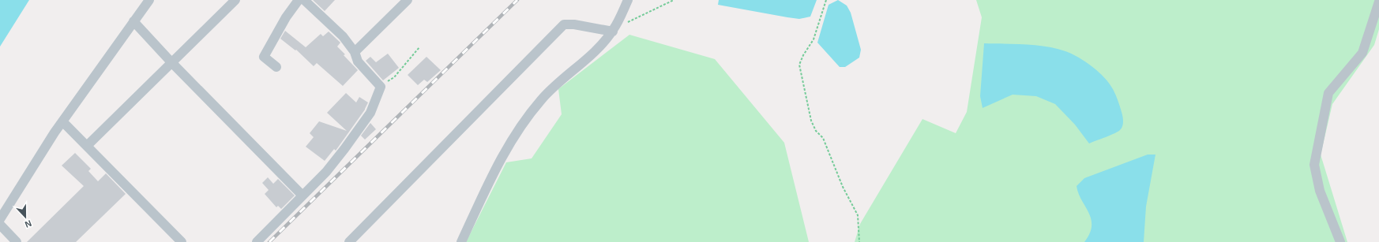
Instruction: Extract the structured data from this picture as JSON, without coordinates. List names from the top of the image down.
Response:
{
  "north": "bottom"
}
